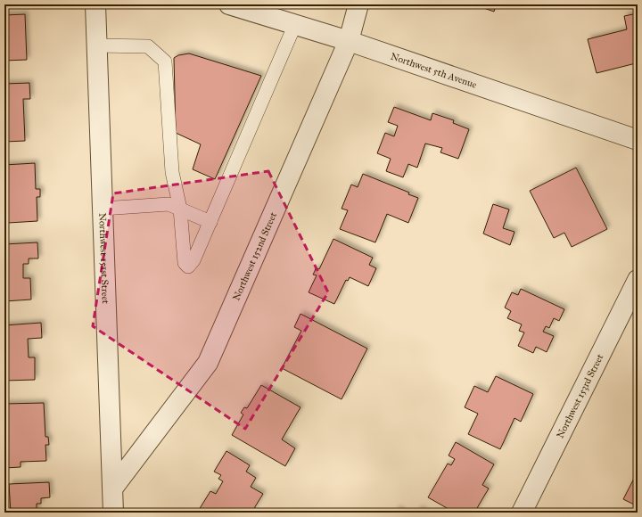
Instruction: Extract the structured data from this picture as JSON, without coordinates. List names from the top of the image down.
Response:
{
  "streets": {
    "street": [
      "Northwest 5th Avenue",
      "Northwest 152nd Street",
      "Northwest 151st Street",
      "Northwest 153rd Street"
    ]
  },
  "crossings": [
    ["Northwest 5th Avenue", "Northwest 152nd Street"],
    ["Northwest 152nd Street", "Northwest 151st Street"]
  ]
}
